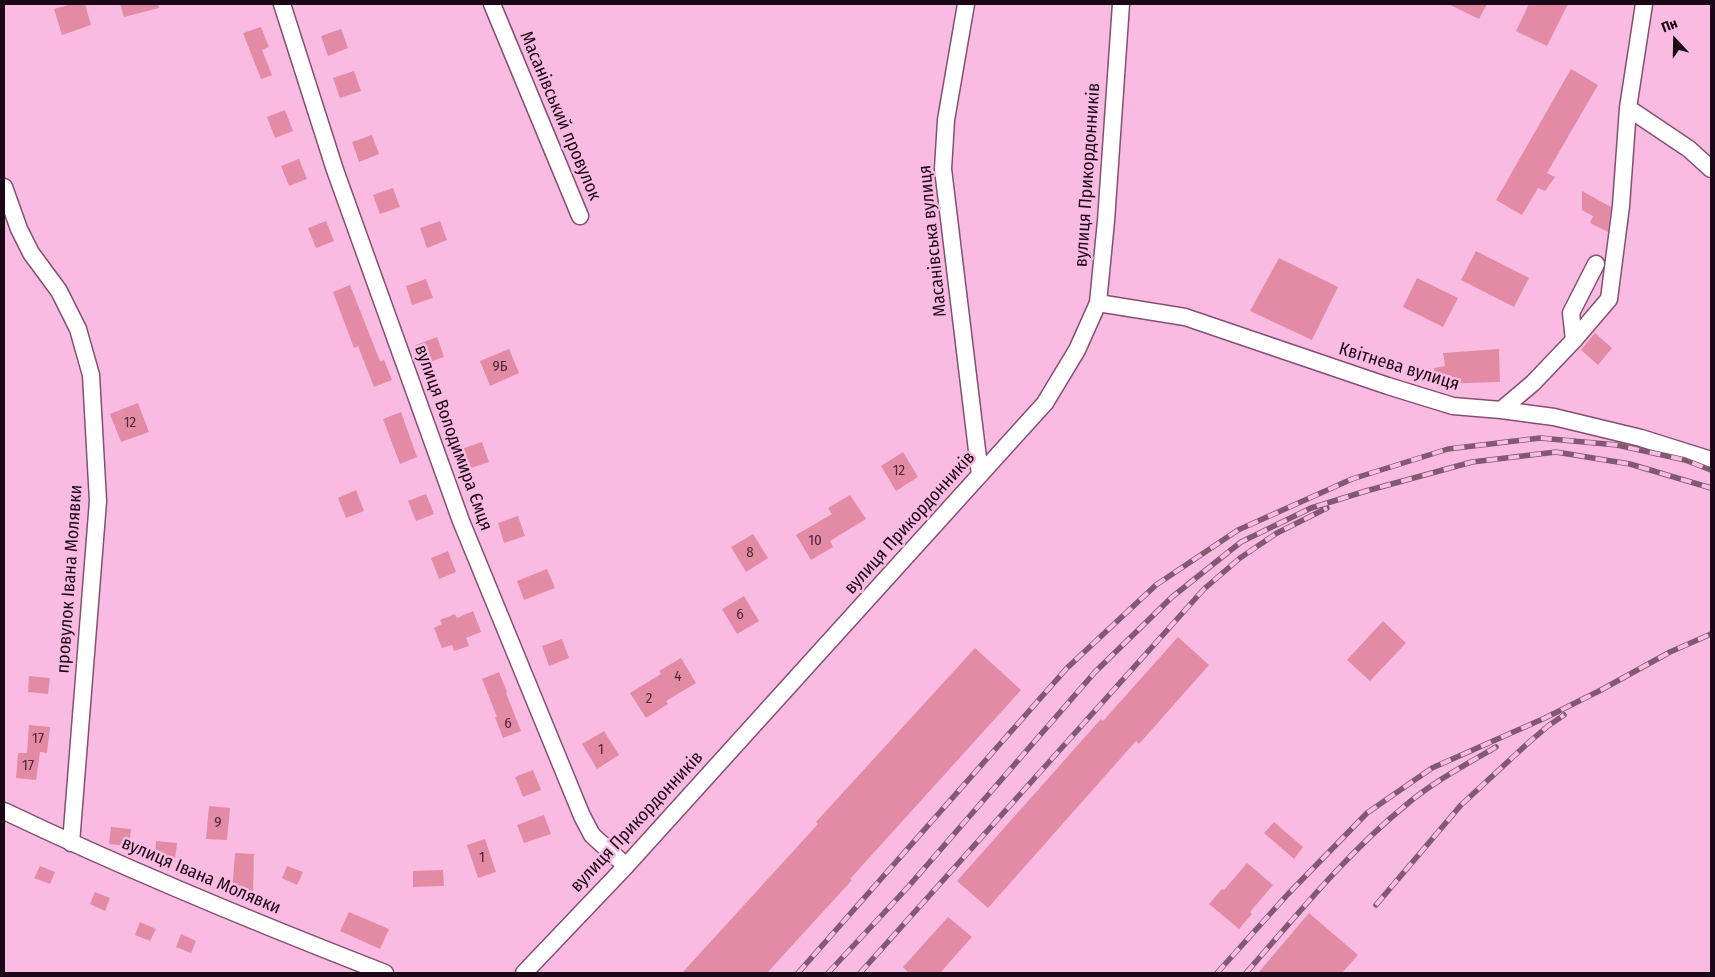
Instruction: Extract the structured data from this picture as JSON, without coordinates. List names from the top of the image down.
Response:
{
  "streets": {
    "street": [
      "Масанівський провулок",
      "вулиця Прикордонників",
      "Масанівська вулиця",
      "Квітнева вулиця",
      "вулиця Володимира Ємця",
      "провулок Івана Молявки",
      "вулиця Івана Молявки"
    ]
  },
  "crossings": [
    ["вулиця Прикордонників", "Масанівська вулиця"],
    ["вулиця Прикордонників", "Квітнева вулиця"],
    ["вулиця Прикордонників", "вулиця Володимира Ємця"],
    ["провулок Івана Молявки", "вулиця Івана Молявки"]
  ],
  "house_numbers": [
    "9Б",
    "12",
    "12",
    "10",
    "8",
    "6",
    "4",
    "2",
    "6",
    "17",
    "1",
    "17",
    "9",
    "1"
  ],
  "north": "top"
}
